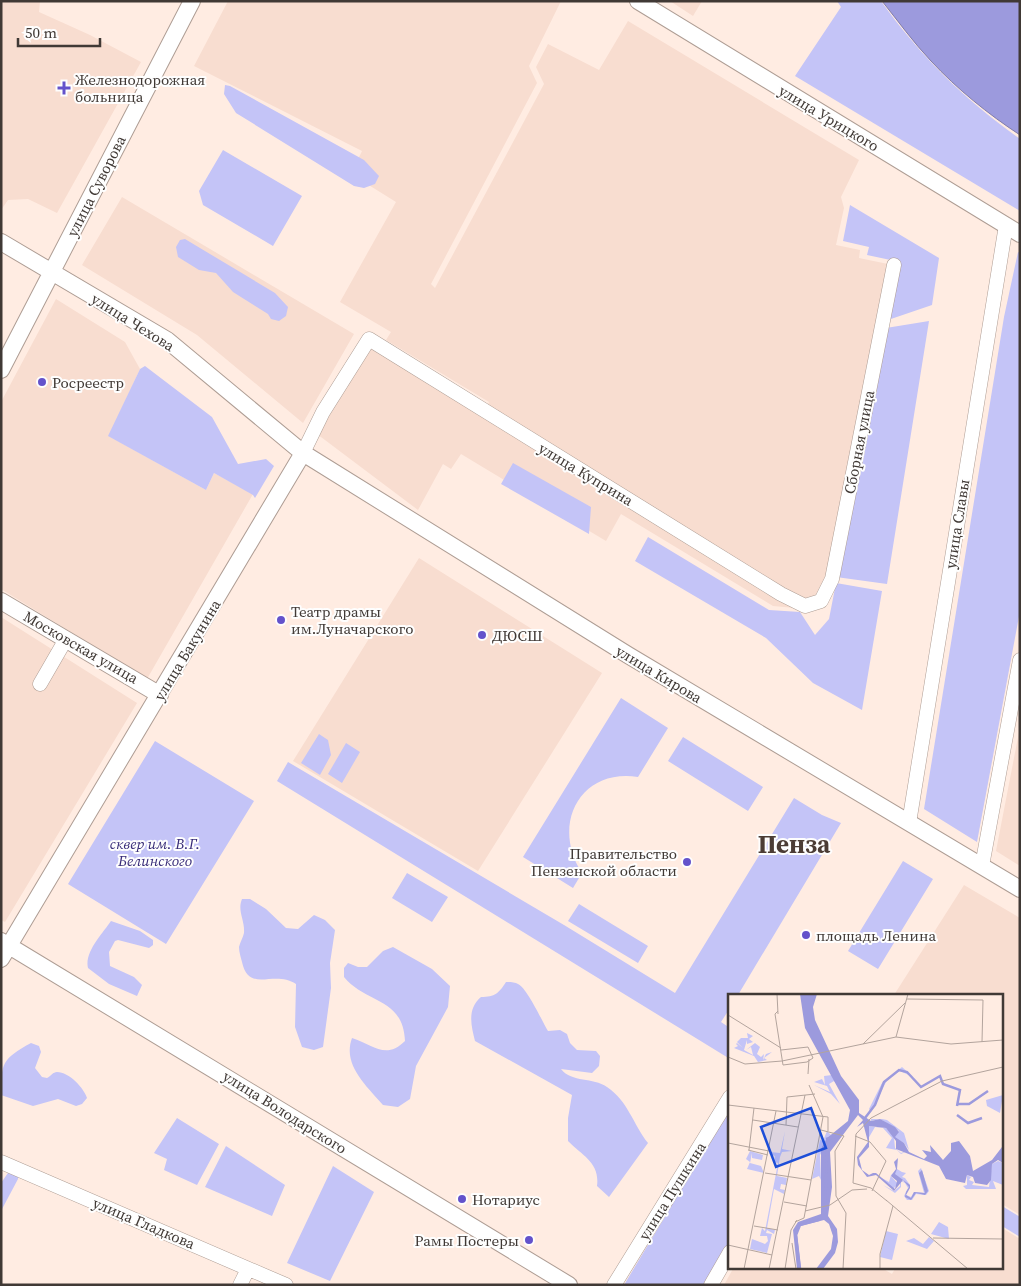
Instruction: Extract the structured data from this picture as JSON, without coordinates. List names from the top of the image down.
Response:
{
  "streets": {
    "main road": [
      "улица Урицкого",
      "улица Суворова",
      "улица Чехова",
      "Московская улица",
      "улица Бакунина",
      "улица Кирова",
      "улица Володарского"
    ],
    "street": [
      "Сборная улица",
      "улица Куприна",
      "улица Славы",
      "улица Пушкина",
      "улица Гладкова"
    ]
  },
  "crossings": [
    ["улица Урицкого", "улица Славы"],
    ["улица Суворова", "улица Чехова"],
    ["улица Чехова", "улица Бакунина"],
    ["улица Чехова", "улица Кирова"],
    ["Сборная улица", "улица Куприна"],
    ["улица Куприна", "улица Бакунина"],
    ["улица Славы", "улица Кирова"],
    ["Московская улица", "улица Бакунина"],
    ["улица Бакунина", "улица Кирова"],
    ["улица Бакунина", "улица Володарского"]
  ],
  "districts": ["Пенза"],
  "parks": ["сквер им. В.Г. Белинского"],
  "places": {
    "health": ["Железнодорожная больница"],
    "other": [
      "Росреестр",
      "Театр драмы им.Луначарского",
      "ДЮСШ",
      "Правительство Пензенской области",
      "площадь Ленина",
      "Нотариус",
      "Рамы Постеры"
    ]
  },
  "scale_bar": "50 m"
}
